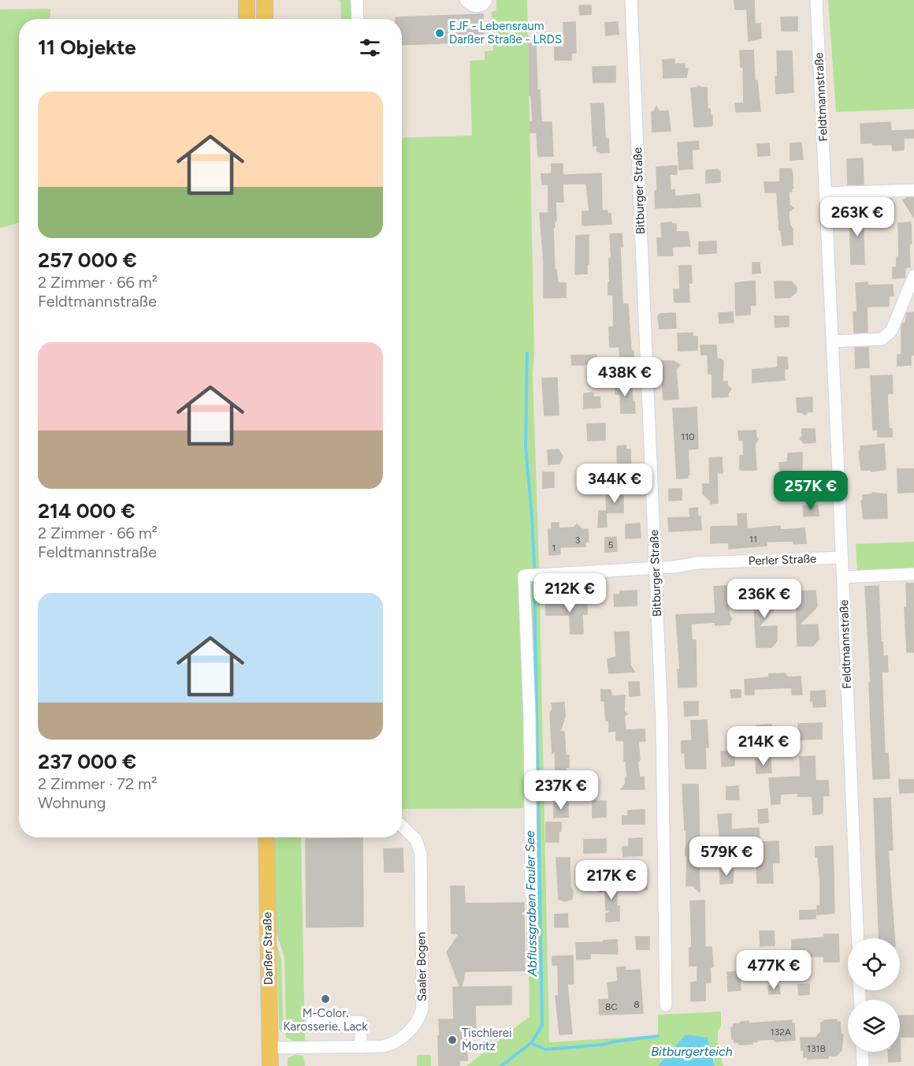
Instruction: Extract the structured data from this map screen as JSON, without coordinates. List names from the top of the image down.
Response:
{
  "streets": {
    "main road": ["Darßer Straße"],
    "street": [
      "Feldtmannstraße",
      "Bitburger Straße",
      "Perler Straße",
      "Saaler Bogen"
    ]
  },
  "crossings": [
    ["Feldtmannstraße", "Perler Straße"],
    ["Bitburger Straße", "Perler Straße"],
    ["Darßer Straße", "Saaler Bogen"]
  ],
  "water": ["Abflussgraben Fauler See", "Bitburgerteich"],
  "places": ["EJF - Lebensraum Darßer Straße - LRDS", "M-Color. Karosserie. Lack", "Tischlerei Moritz"],
  "house_numbers": [
    "110",
    "11",
    "3",
    "5",
    "1",
    "8",
    "8C",
    "132A",
    "131B"
  ],
  "page": {
    "heading": "11 Objekte",
    "list": [
      {
        "name": "257 000 €",
        "note": "2 Zimmer · 66 m² · Feldtmannstraße"
      },
      {
        "name": "214 000 €",
        "note": "2 Zimmer · 66 m² · Feldtmannstraße"
      },
      {
        "name": "237 000 €",
        "note": "2 Zimmer · 72 m² · Wohnung"
      }
    ],
    "price": [
      "263K €",
      "438K €",
      "344K €",
      "257K €",
      "212K €",
      "236K €",
      "214K €",
      "237K €",
      "579K €",
      "217K €",
      "477K €"
    ]
  }
}
